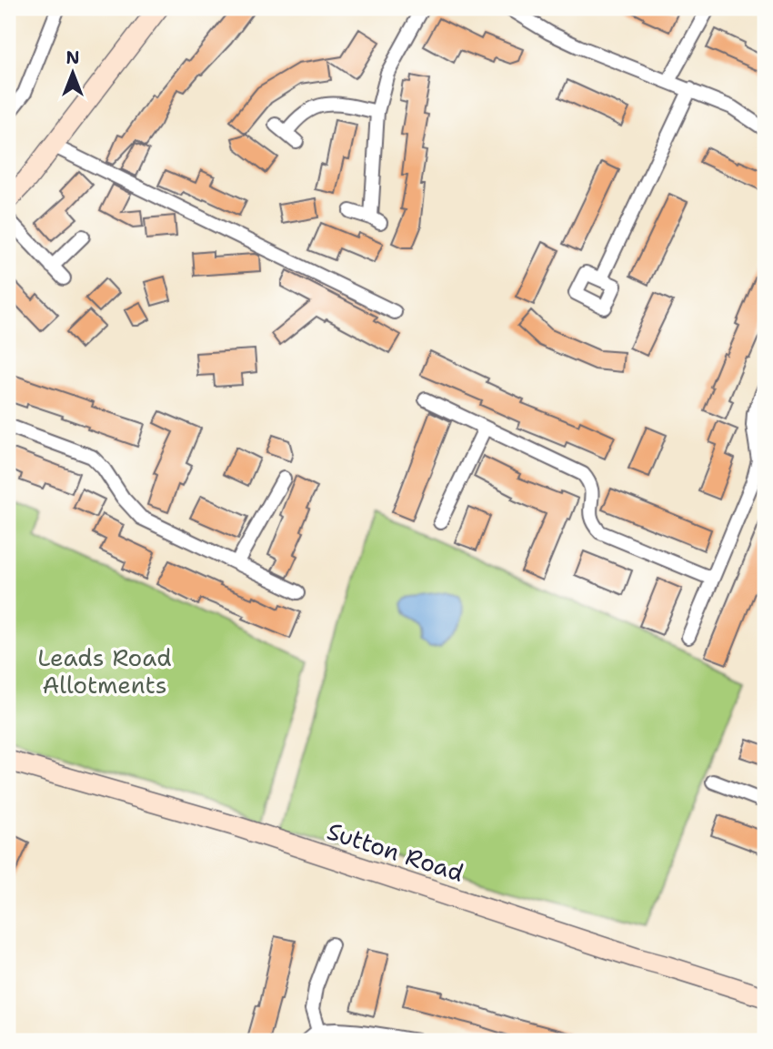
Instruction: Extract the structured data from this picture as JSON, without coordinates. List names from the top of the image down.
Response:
{
  "streets": {
    "street": ["Sutton Road"]
  },
  "parks": ["Leads Road Allotments"],
  "north": "top"
}
